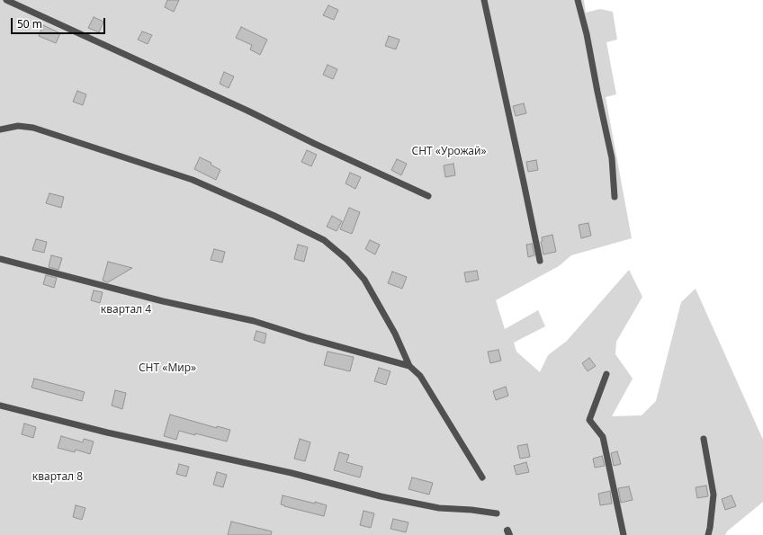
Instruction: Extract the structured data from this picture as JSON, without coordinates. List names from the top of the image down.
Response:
{
  "parks": [
    "СНТ «Урожай»",
    "квартал 4",
    "СНТ «Мир»",
    "квартал 8"
  ],
  "scale_bar": "50 m"
}
